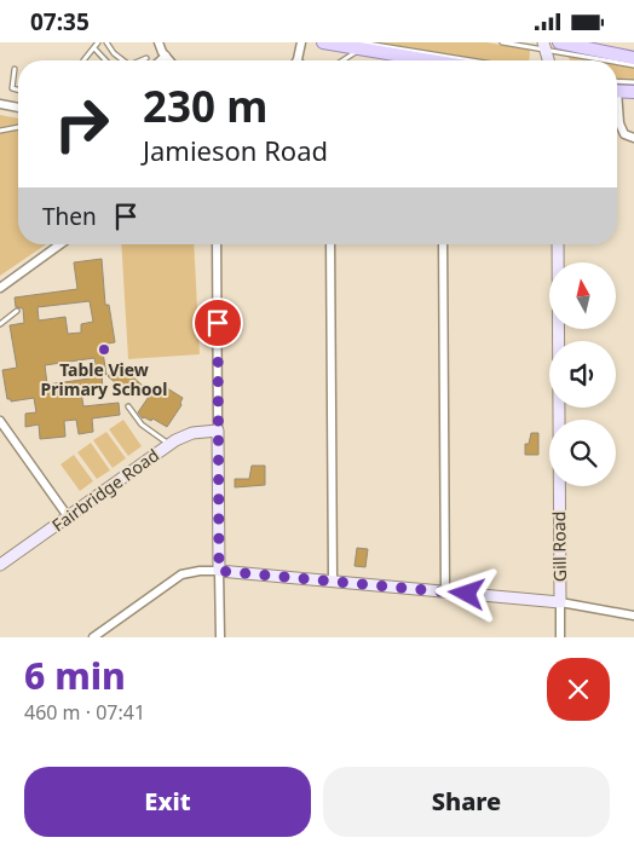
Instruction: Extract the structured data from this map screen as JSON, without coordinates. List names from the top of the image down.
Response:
{
  "streets": {
    "street": ["Fairbridge Road", "Gill Road"]
  },
  "places": ["Table View Primary School"],
  "north": "top",
  "page": {
    "status": "07:35",
    "turn": ["230 m", "Jamieson Road"],
    "then": "Then",
    "heading": ["6 min", "460 m · 07:41"],
    "buttons": ["Exit", "Share"]
  }
}
